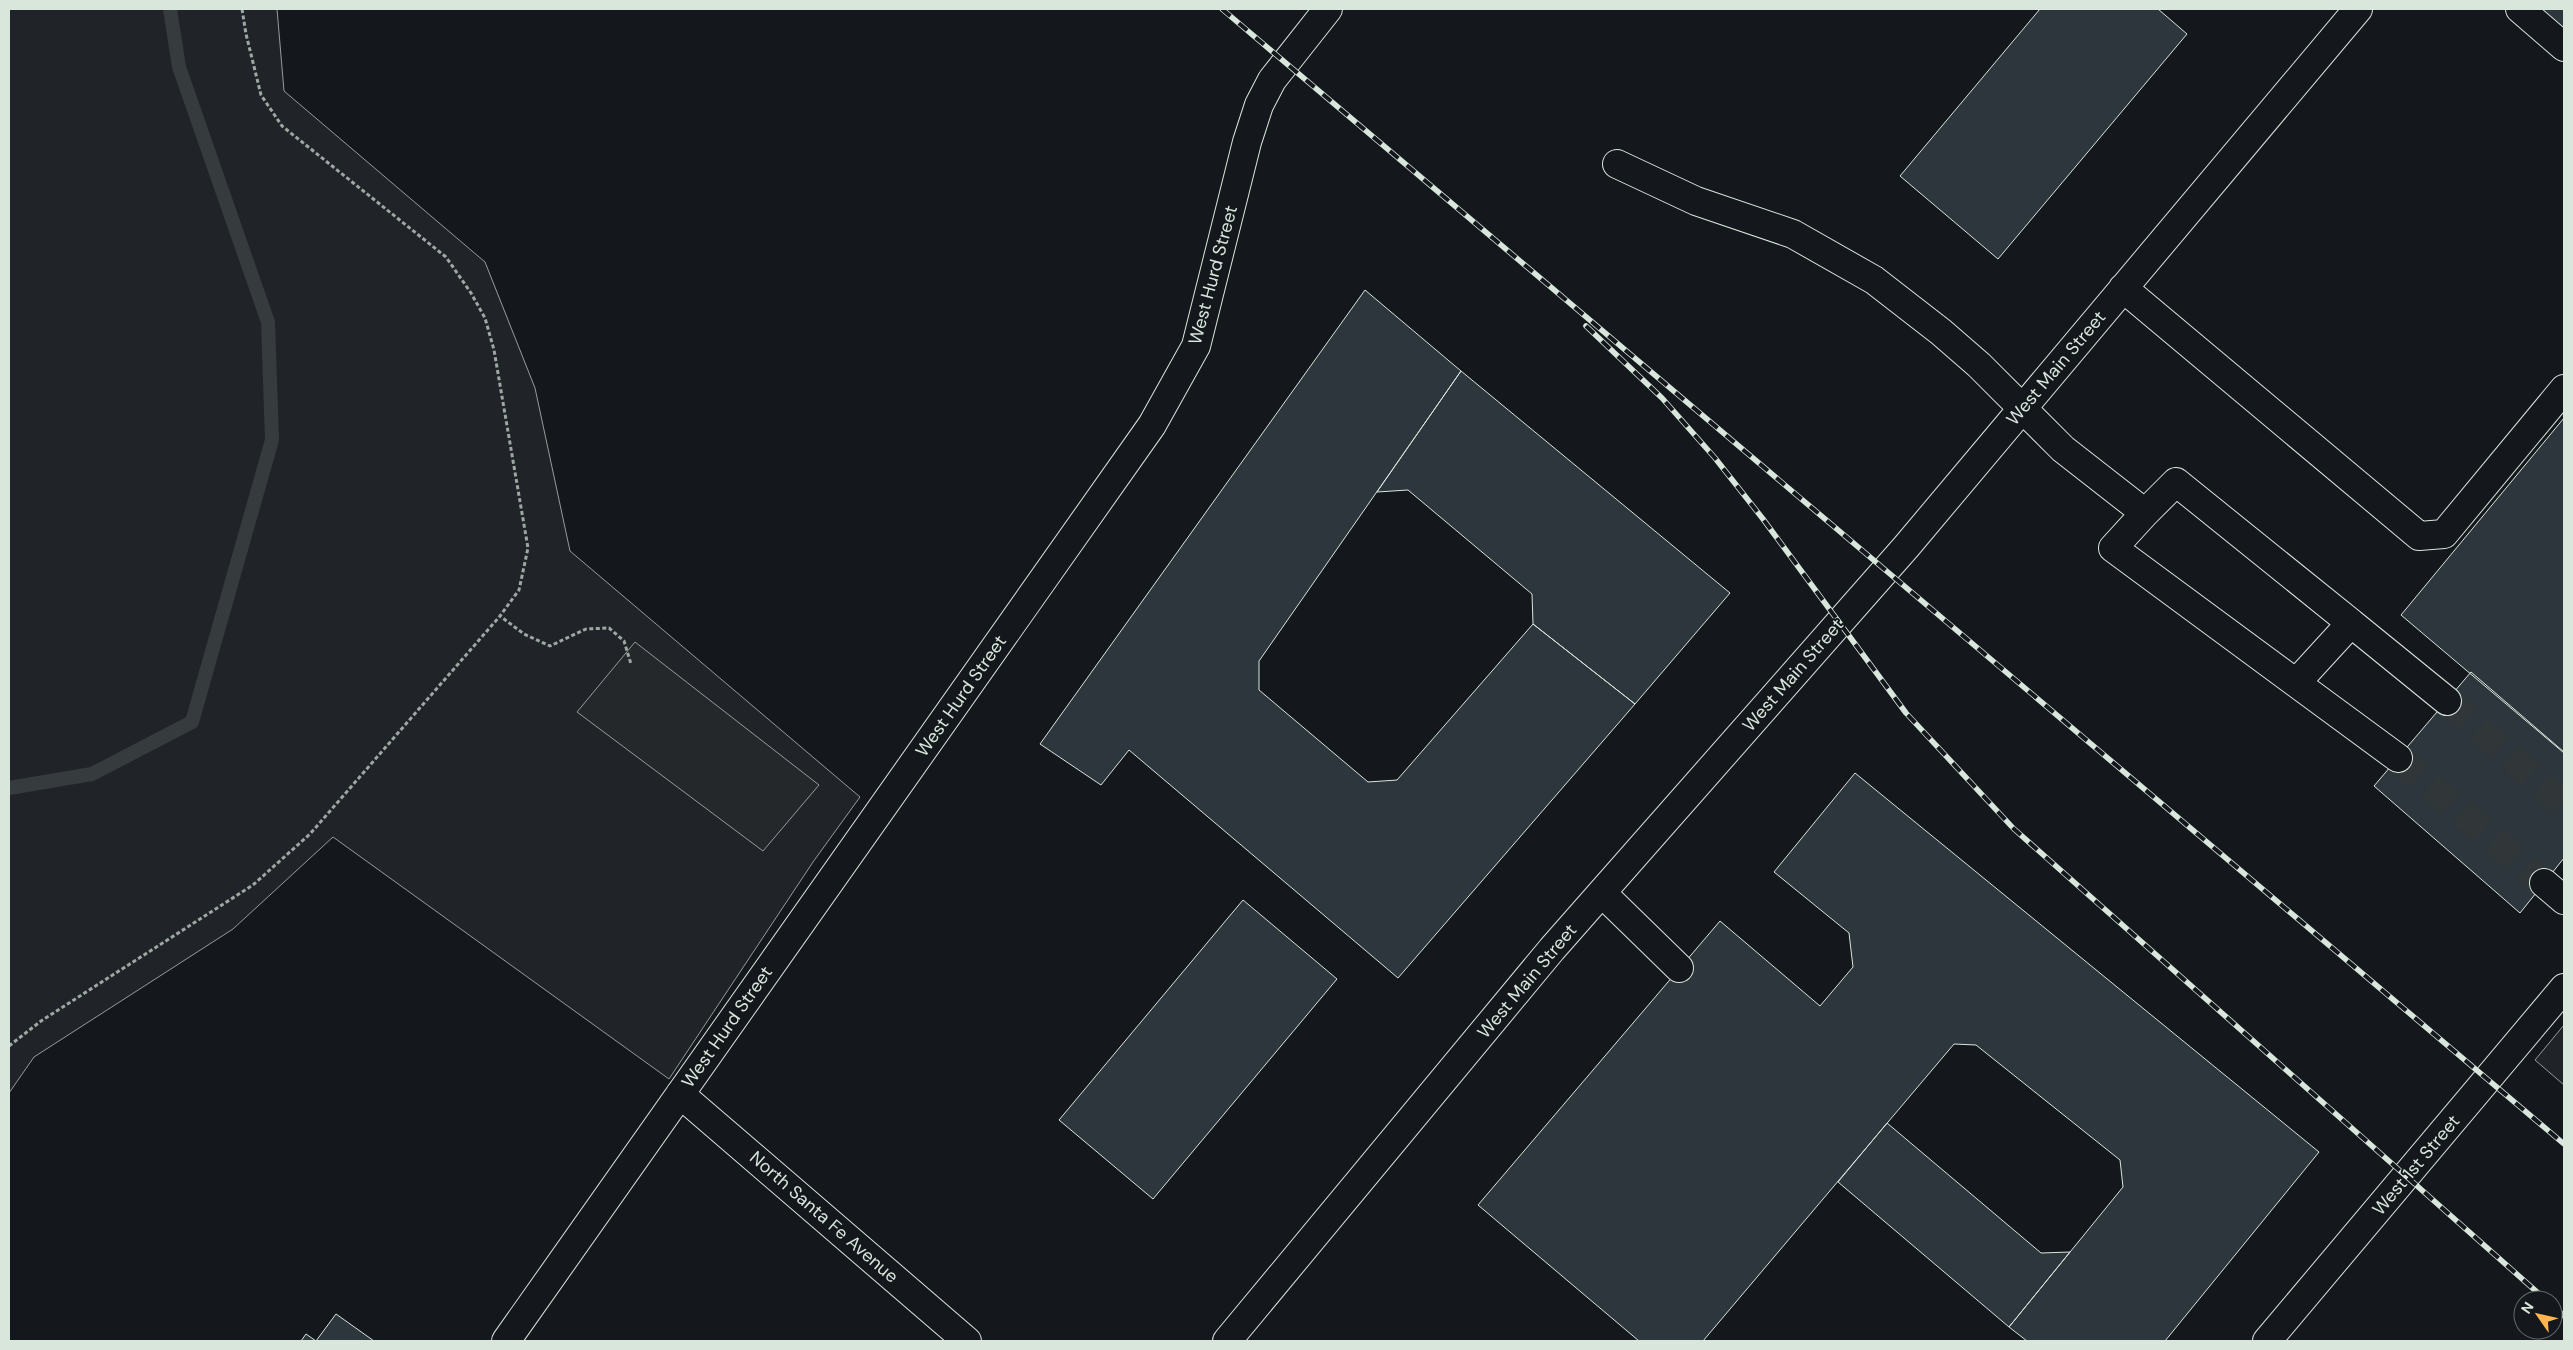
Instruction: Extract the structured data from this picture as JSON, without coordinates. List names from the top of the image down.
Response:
{
  "streets": {
    "street": [
      "West Hurd Street",
      "West Main Street",
      "West 1st Street",
      "North Santa Fe Avenue"
    ]
  },
  "crossings": [
    ["West Hurd Street", "North Santa Fe Avenue"]
  ],
  "north": "top left"
}
